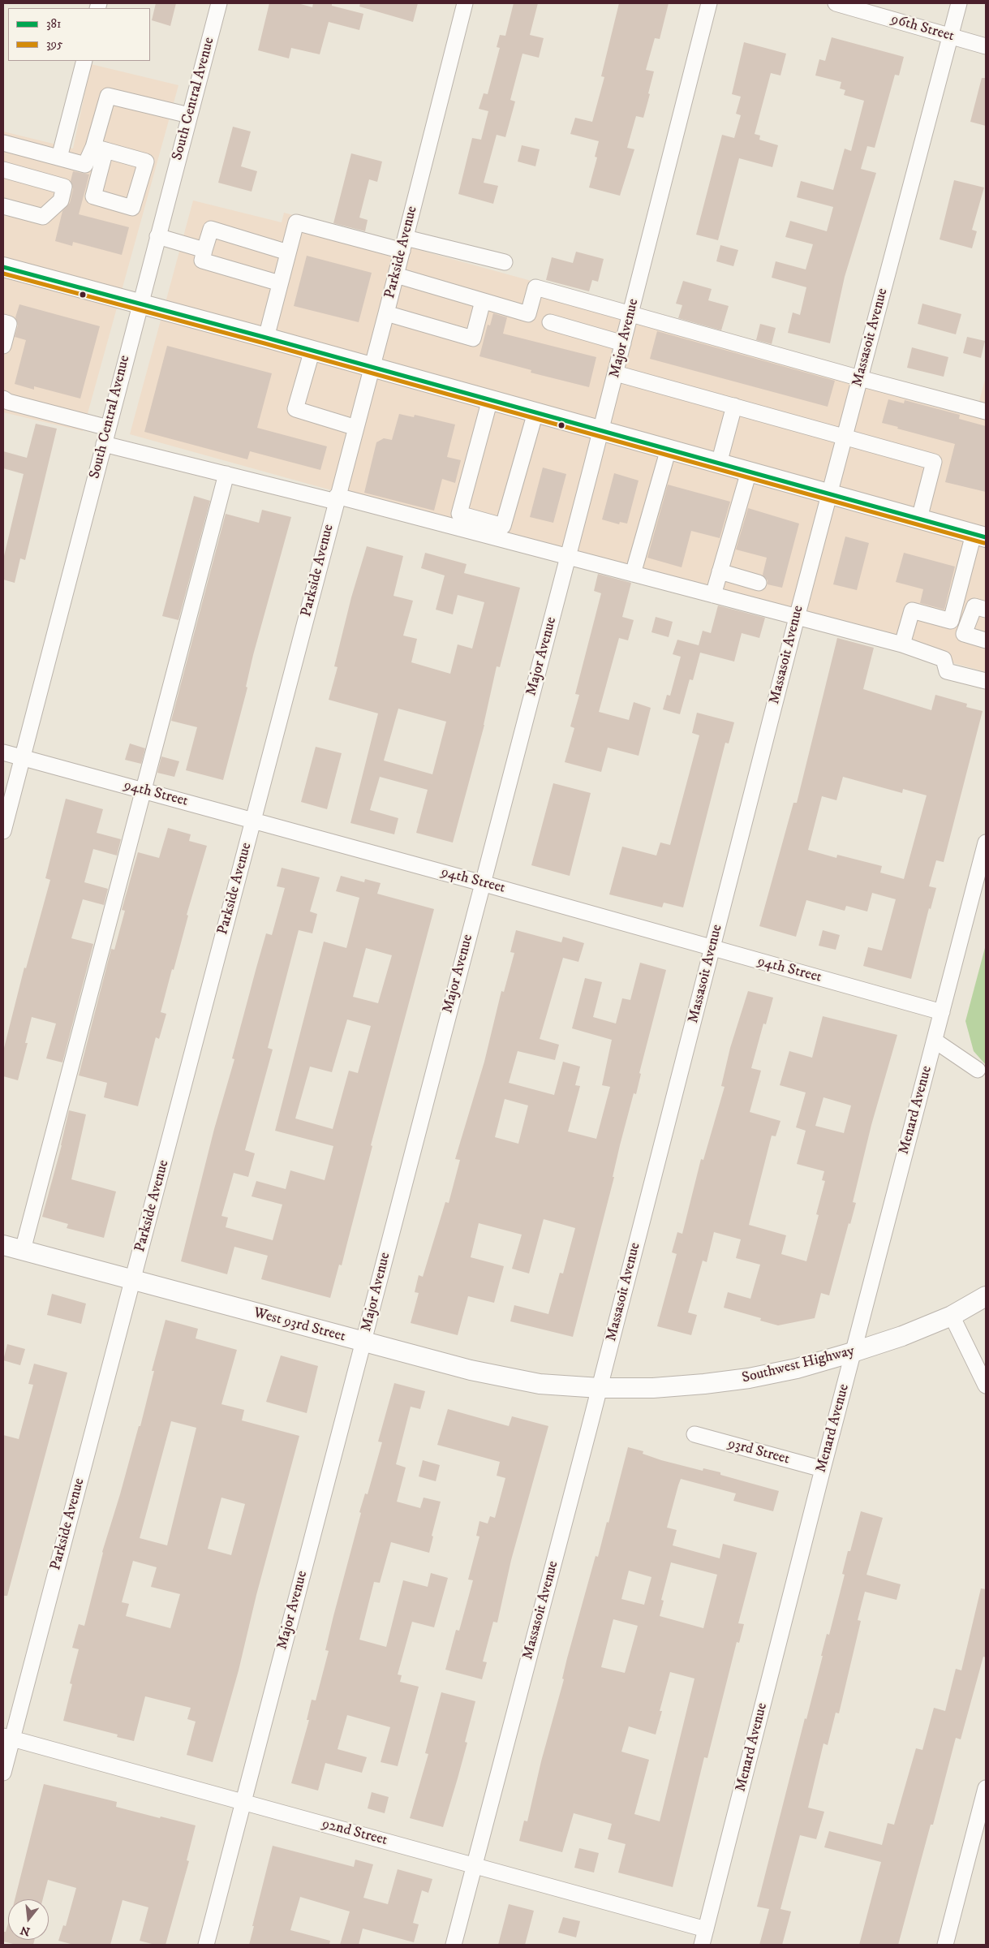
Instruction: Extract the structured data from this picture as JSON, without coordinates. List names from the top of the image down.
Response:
{
  "streets": {
    "main road": ["West 93rd Street", "Southwest Highway"],
    "street": [
      "96th Street",
      "South Central Avenue",
      "Parkside Avenue",
      "Massasoit Avenue",
      "Major Avenue",
      "94th Street",
      "Menard Avenue",
      "93rd Street",
      "92nd Street"
    ]
  },
  "crossings": [
    ["96th Street", "Massasoit Avenue"],
    ["South Central Avenue", "94th Street"],
    ["Parkside Avenue", "94th Street"],
    ["Parkside Avenue", "West 93rd Street"],
    ["Parkside Avenue", "92nd Street"],
    ["Massasoit Avenue", "94th Street"],
    ["Massasoit Avenue", "West 93rd Street"],
    ["Massasoit Avenue", "Southwest Highway"],
    ["Massasoit Avenue", "92nd Street"],
    ["Major Avenue", "94th Street"],
    ["Major Avenue", "West 93rd Street"],
    ["Major Avenue", "92nd Street"],
    ["94th Street", "Menard Avenue"],
    ["Menard Avenue", "Southwest Highway"],
    ["Menard Avenue", "93rd Street"],
    ["Menard Avenue", "92nd Street"],
    ["West 93rd Street", "Southwest Highway"]
  ],
  "lines": ["transit line 381", "transit line 395"],
  "legend": ["381", "395"],
  "north": "bottom"
}
